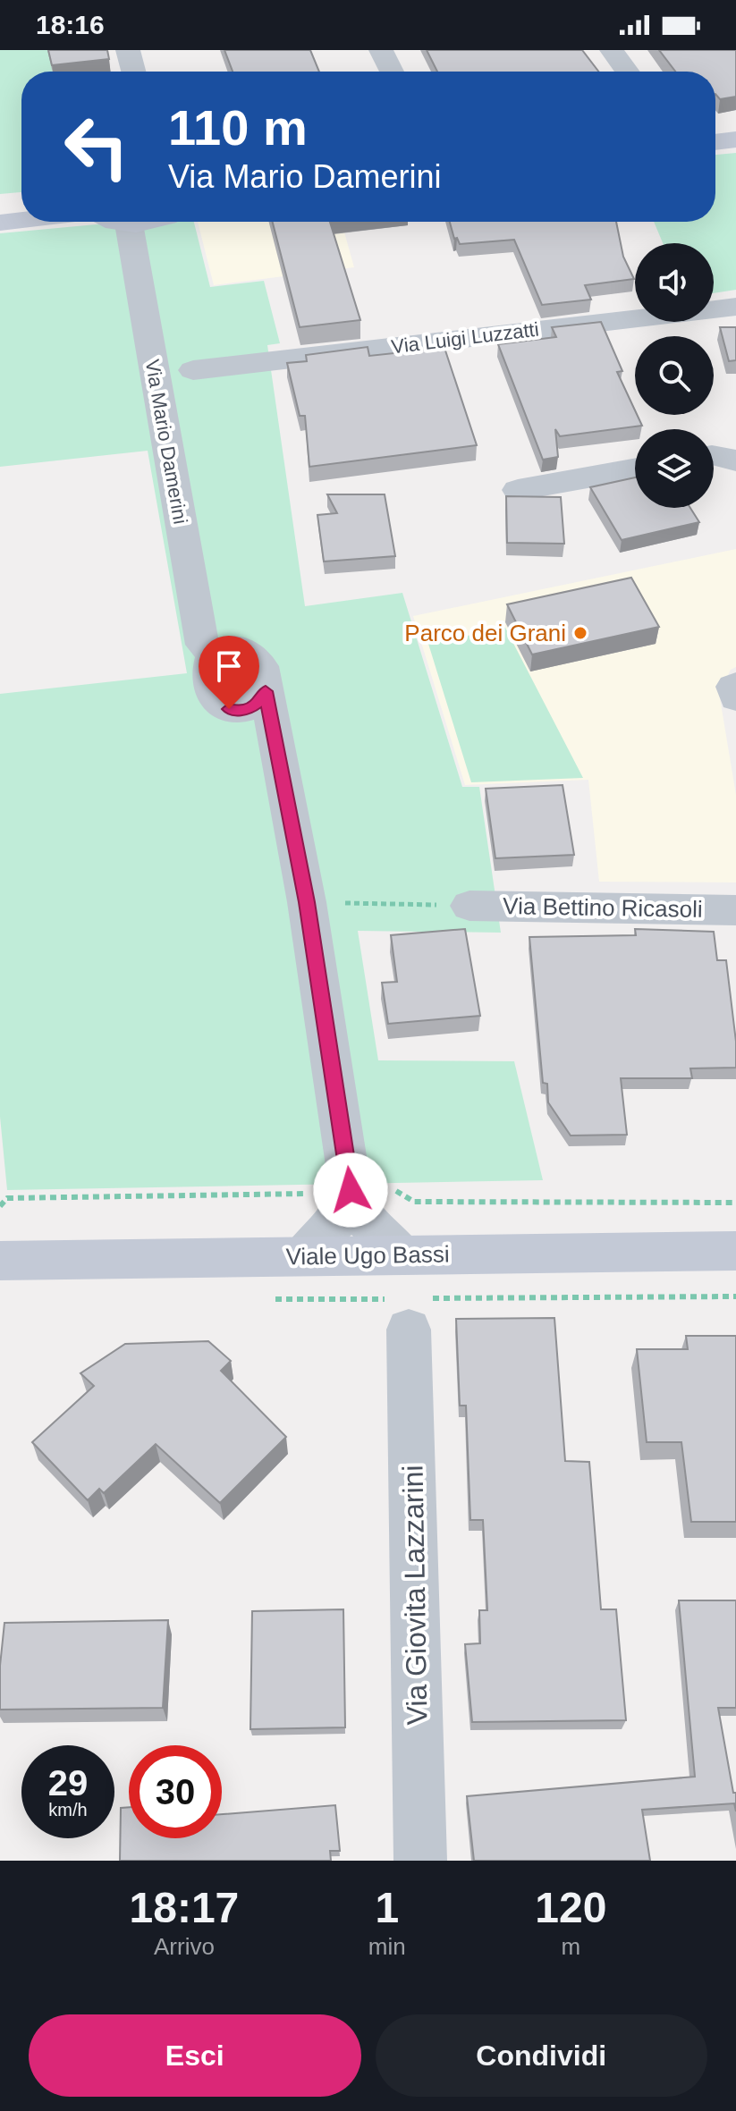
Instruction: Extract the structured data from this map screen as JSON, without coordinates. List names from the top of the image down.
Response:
{
  "streets": {
    "main road": ["Viale Ugo Bassi"],
    "street": [
      "Via Luigi Luzzatti",
      "Via Mario Damerini",
      "Via Bettino Ricasoli",
      "Via Giovita Lazzarini"
    ]
  },
  "places": ["Parco dei Grani"],
  "page": {
    "status": "18:16",
    "turn": ["110 m", "Via Mario Damerini"],
    "speed": "29 km/h",
    "limit": "30",
    "eta": [
      "18:17",
      "Arrivo",
      "1",
      "min",
      "120",
      "m"
    ],
    "buttons": ["Esci", "Condividi"]
  }
}
